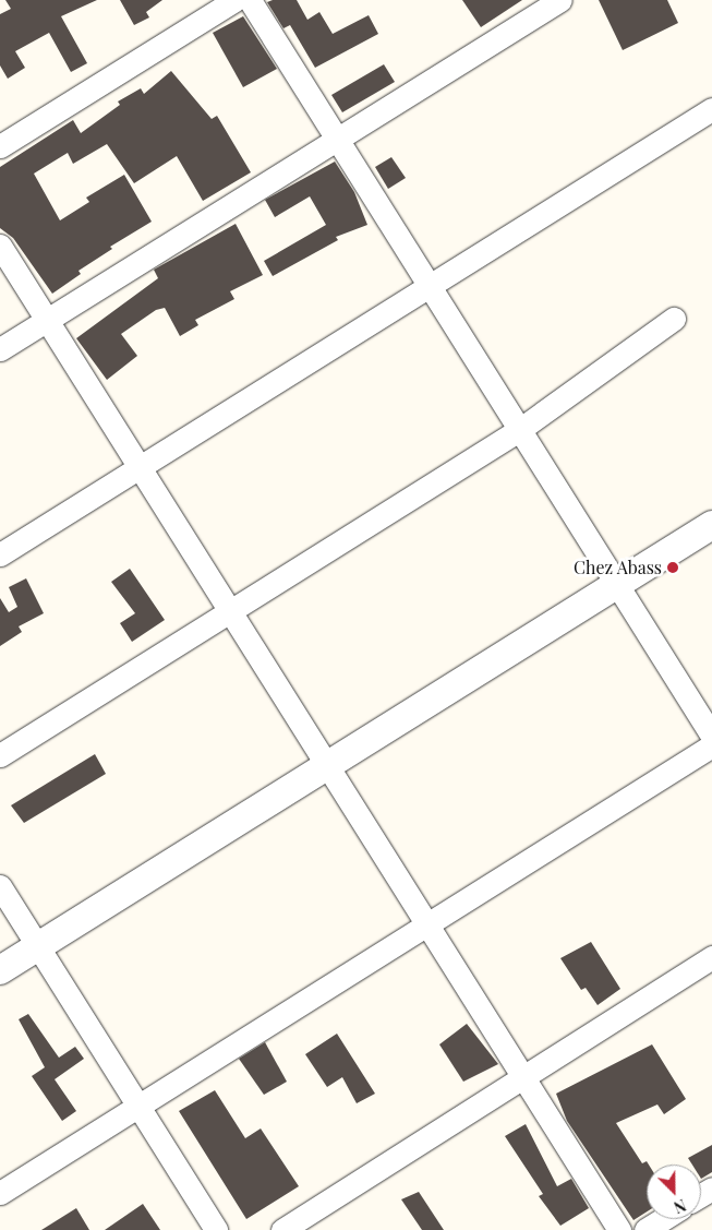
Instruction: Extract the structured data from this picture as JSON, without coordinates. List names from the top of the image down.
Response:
{
  "places": ["Chez Abass"],
  "north": "bottom right"
}
